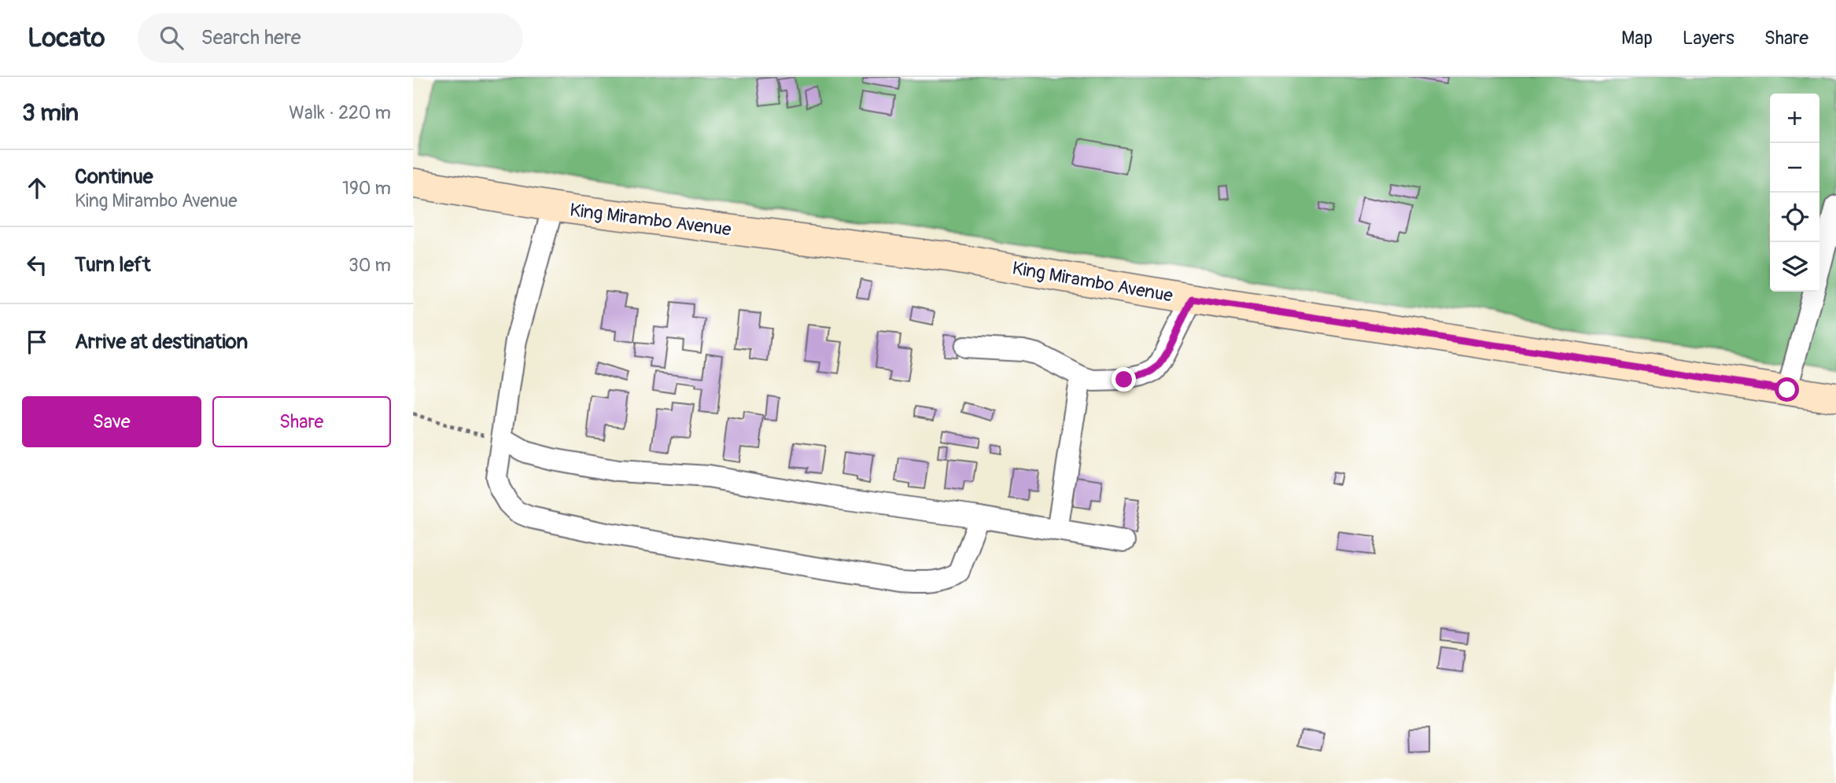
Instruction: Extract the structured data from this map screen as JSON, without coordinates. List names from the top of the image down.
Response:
{
  "streets": {
    "main road": ["King Mirambo Avenue"]
  },
  "page": {
    "header": "Locato",
    "search": "Search here",
    "nav": ["Map", "Layers", "Share"],
    "heading": ["3 min", "Walk · 220 m"],
    "map_buttons": ["+", "−"],
    "list": [
      ["Continue", "King Mirambo Avenue", "190 m"],
      ["Turn left", "30 m"],
      "Arrive at destination"
    ],
    "buttons": ["Save", "Share"]
  }
}
